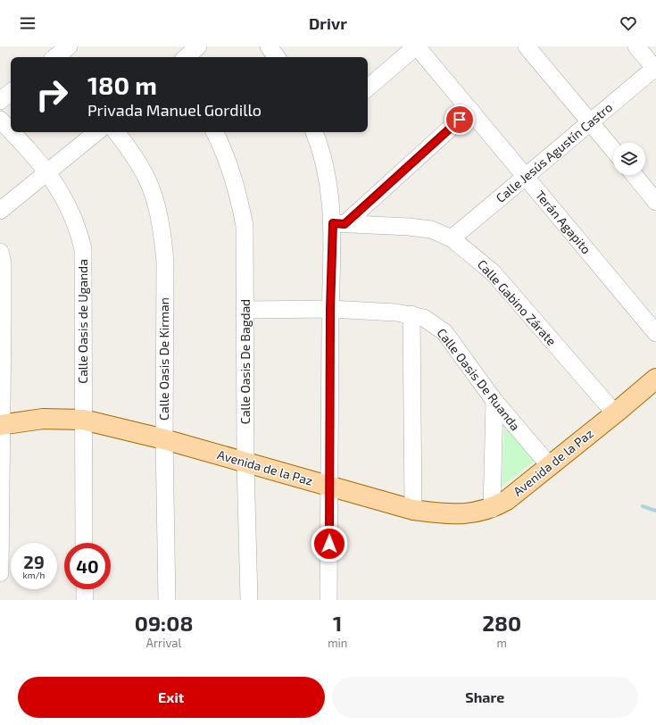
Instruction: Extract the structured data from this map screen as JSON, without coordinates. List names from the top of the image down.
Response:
{
  "streets": {
    "main road": ["Avenida de la Paz"],
    "street": [
      "Calle Jesús Agustín Castro",
      "Terán Agapito",
      "Calle Gabino Zárate",
      "Calle Oasis de Uganda",
      "Calle Oasis De Kirman",
      "Calle Oasis De Bagdad",
      "Calle Oasis De Ruanda"
    ]
  },
  "crossings": [
    ["Calle Jesús Agustín Castro", "Terán Agapito"],
    ["Calle Jesús Agustín Castro", "Calle Gabino Zárate"],
    ["Calle Gabino Zárate", "Avenida de la Paz"],
    ["Calle Oasis de Uganda", "Avenida de la Paz"],
    ["Calle Oasis De Kirman", "Avenida de la Paz"],
    ["Calle Oasis De Bagdad", "Calle Oasis De Ruanda"],
    ["Calle Oasis De Bagdad", "Avenida de la Paz"],
    ["Calle Oasis De Ruanda", "Avenida de la Paz"]
  ],
  "page": {
    "header": "Drivr",
    "turn": ["180 m", "Privada Manuel Gordillo"],
    "speed": "29 km/h",
    "limit": "40",
    "eta": [
      "09:08",
      "Arrival",
      "1",
      "min",
      "280",
      "m"
    ],
    "buttons": ["Exit", "Share"]
  }
}
